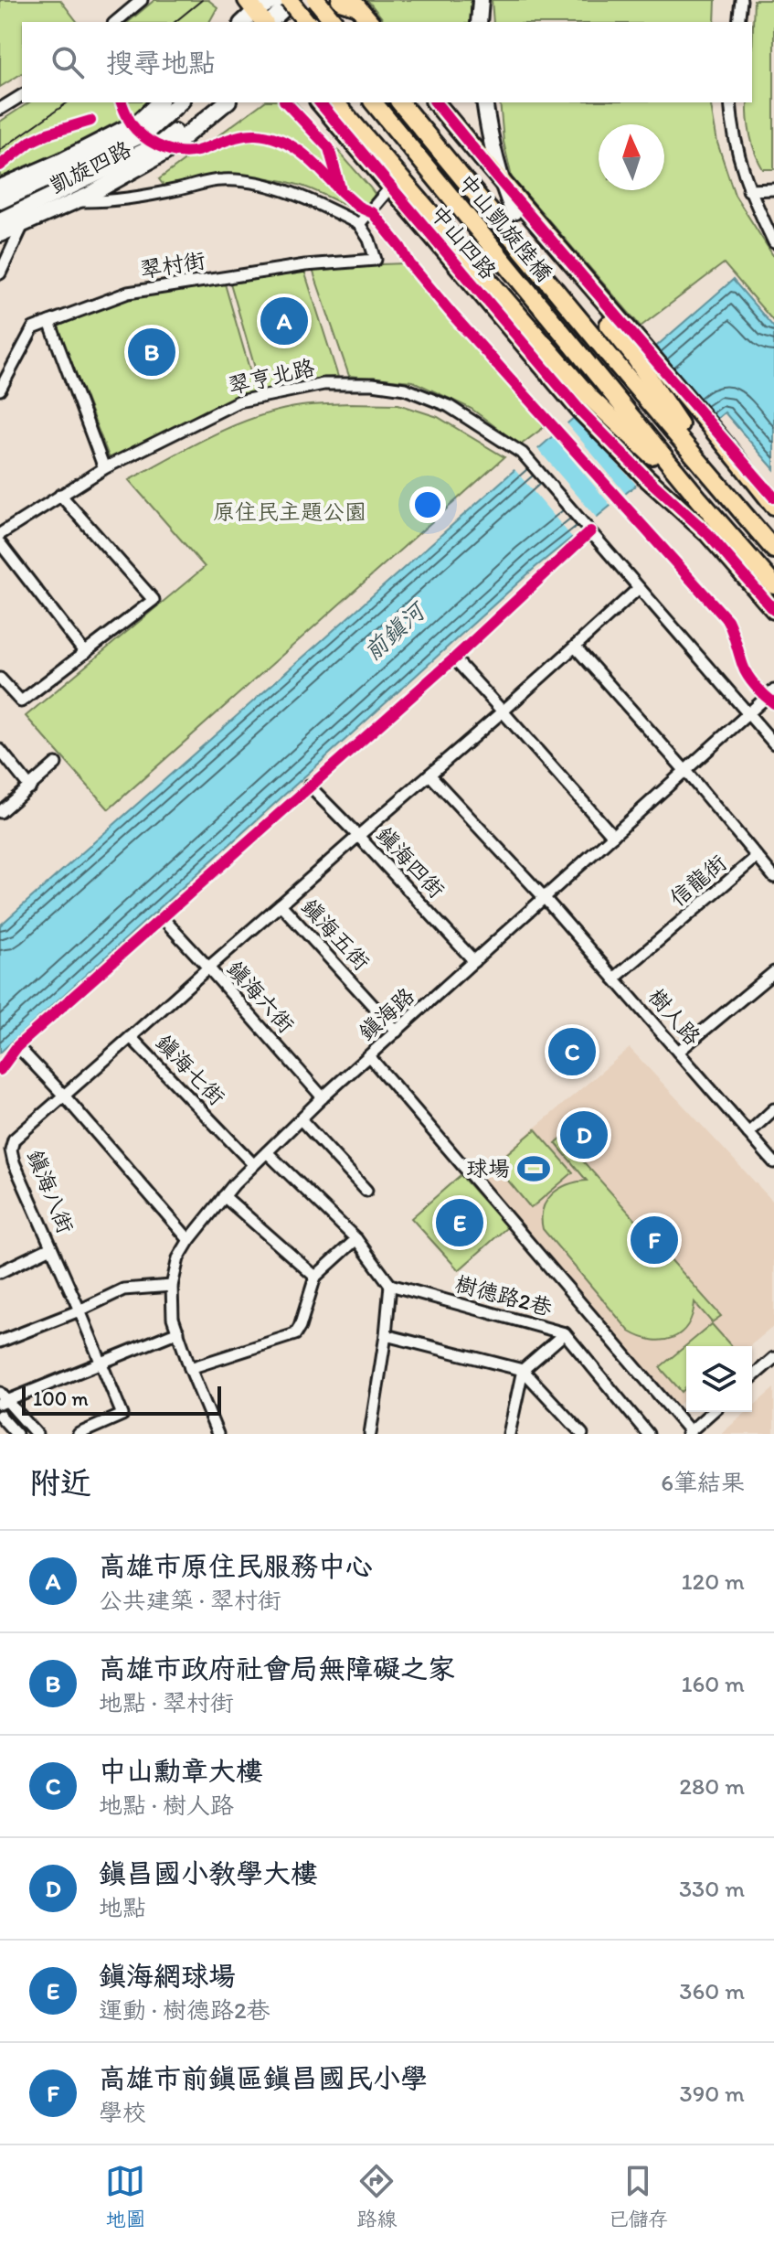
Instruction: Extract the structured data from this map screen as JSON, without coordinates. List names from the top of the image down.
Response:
{
  "streets": {
    "main road": ["中山凱旋陸橋", "中山四路"],
    "street": [
      "凱旋四路",
      "翠村街",
      "翠亨北路",
      "鎮海四街",
      "信龍街",
      "鎮海五街",
      "鎮海六街",
      "鎮海路",
      "樹人路",
      "鎮海七街",
      "鎮海八街",
      "樹德路2巷"
    ]
  },
  "crossings": [
    ["鎮海四街", "鎮海五街"],
    ["鎮海四街", "鎮海路"],
    ["信龍街", "鎮海路"],
    ["信龍街", "樹人路"],
    ["鎮海五街", "鎮海六街"],
    ["鎮海五街", "鎮海路"],
    ["鎮海六街", "鎮海路"],
    ["鎮海六街", "鎮海七街"],
    ["鎮海路", "樹人路"],
    ["鎮海路", "鎮海七街"],
    ["鎮海七街", "鎮海八街"]
  ],
  "water": ["前鎮河"],
  "parks": ["原住民主題公園"],
  "places": {
    "sports": ["球場"]
  },
  "scale_bar": "100 m",
  "north": "top",
  "page": {
    "search": "搜尋地點",
    "pins": [
      "A",
      "B",
      "C",
      "D",
      "E",
      "F"
    ],
    "scale": "100 m",
    "heading": ["附近", "6筆結果"],
    "list": [
      {
        "mark": "A",
        "name": "高雄市原住民服務中心",
        "note": "公共建築 · 翠村街",
        "value": "120 m"
      },
      {
        "mark": "B",
        "name": "高雄市政府社會局無障礙之家",
        "note": "地點 · 翠村街",
        "value": "160 m"
      },
      {
        "mark": "C",
        "name": "中山勳章大樓",
        "note": "地點 · 樹人路",
        "value": "280 m"
      },
      {
        "mark": "D",
        "name": "鎮昌國小教學大樓",
        "note": "地點",
        "value": "330 m"
      },
      {
        "mark": "E",
        "name": "鎮海網球場",
        "note": "運動 · 樹德路2巷",
        "value": "360 m"
      },
      {
        "mark": "F",
        "name": "高雄市前鎮區鎮昌國民小學",
        "note": "學校",
        "value": "390 m"
      }
    ],
    "nav": ["地圖", "路線", "已儲存"]
  }
}
